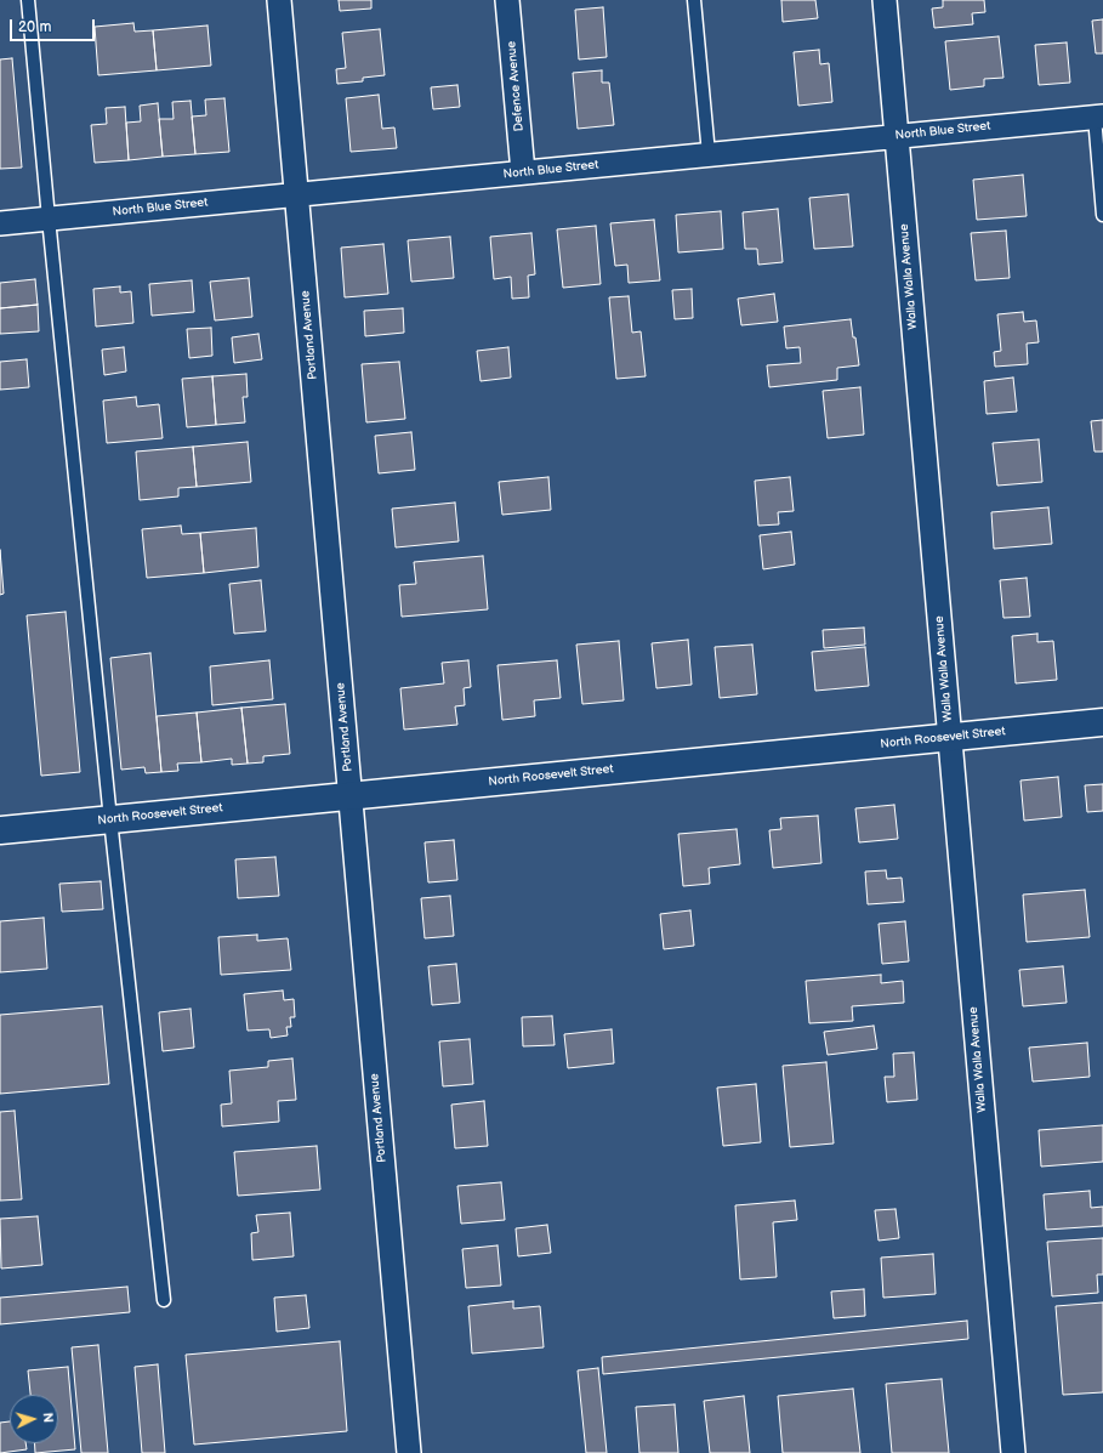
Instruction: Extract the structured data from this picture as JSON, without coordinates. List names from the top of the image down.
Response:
{
  "streets": {
    "street": [
      "Defence Avenue",
      "North Blue Street",
      "Walla Walla Avenue",
      "Portland Avenue",
      "North Roosevelt Street"
    ]
  },
  "crossings": [
    ["Defence Avenue", "North Blue Street"],
    ["North Blue Street", "Walla Walla Avenue"],
    ["North Blue Street", "Portland Avenue"],
    ["Walla Walla Avenue", "North Roosevelt Street"],
    ["Portland Avenue", "North Roosevelt Street"]
  ],
  "scale_bar": "20 m",
  "north": "right"
}
